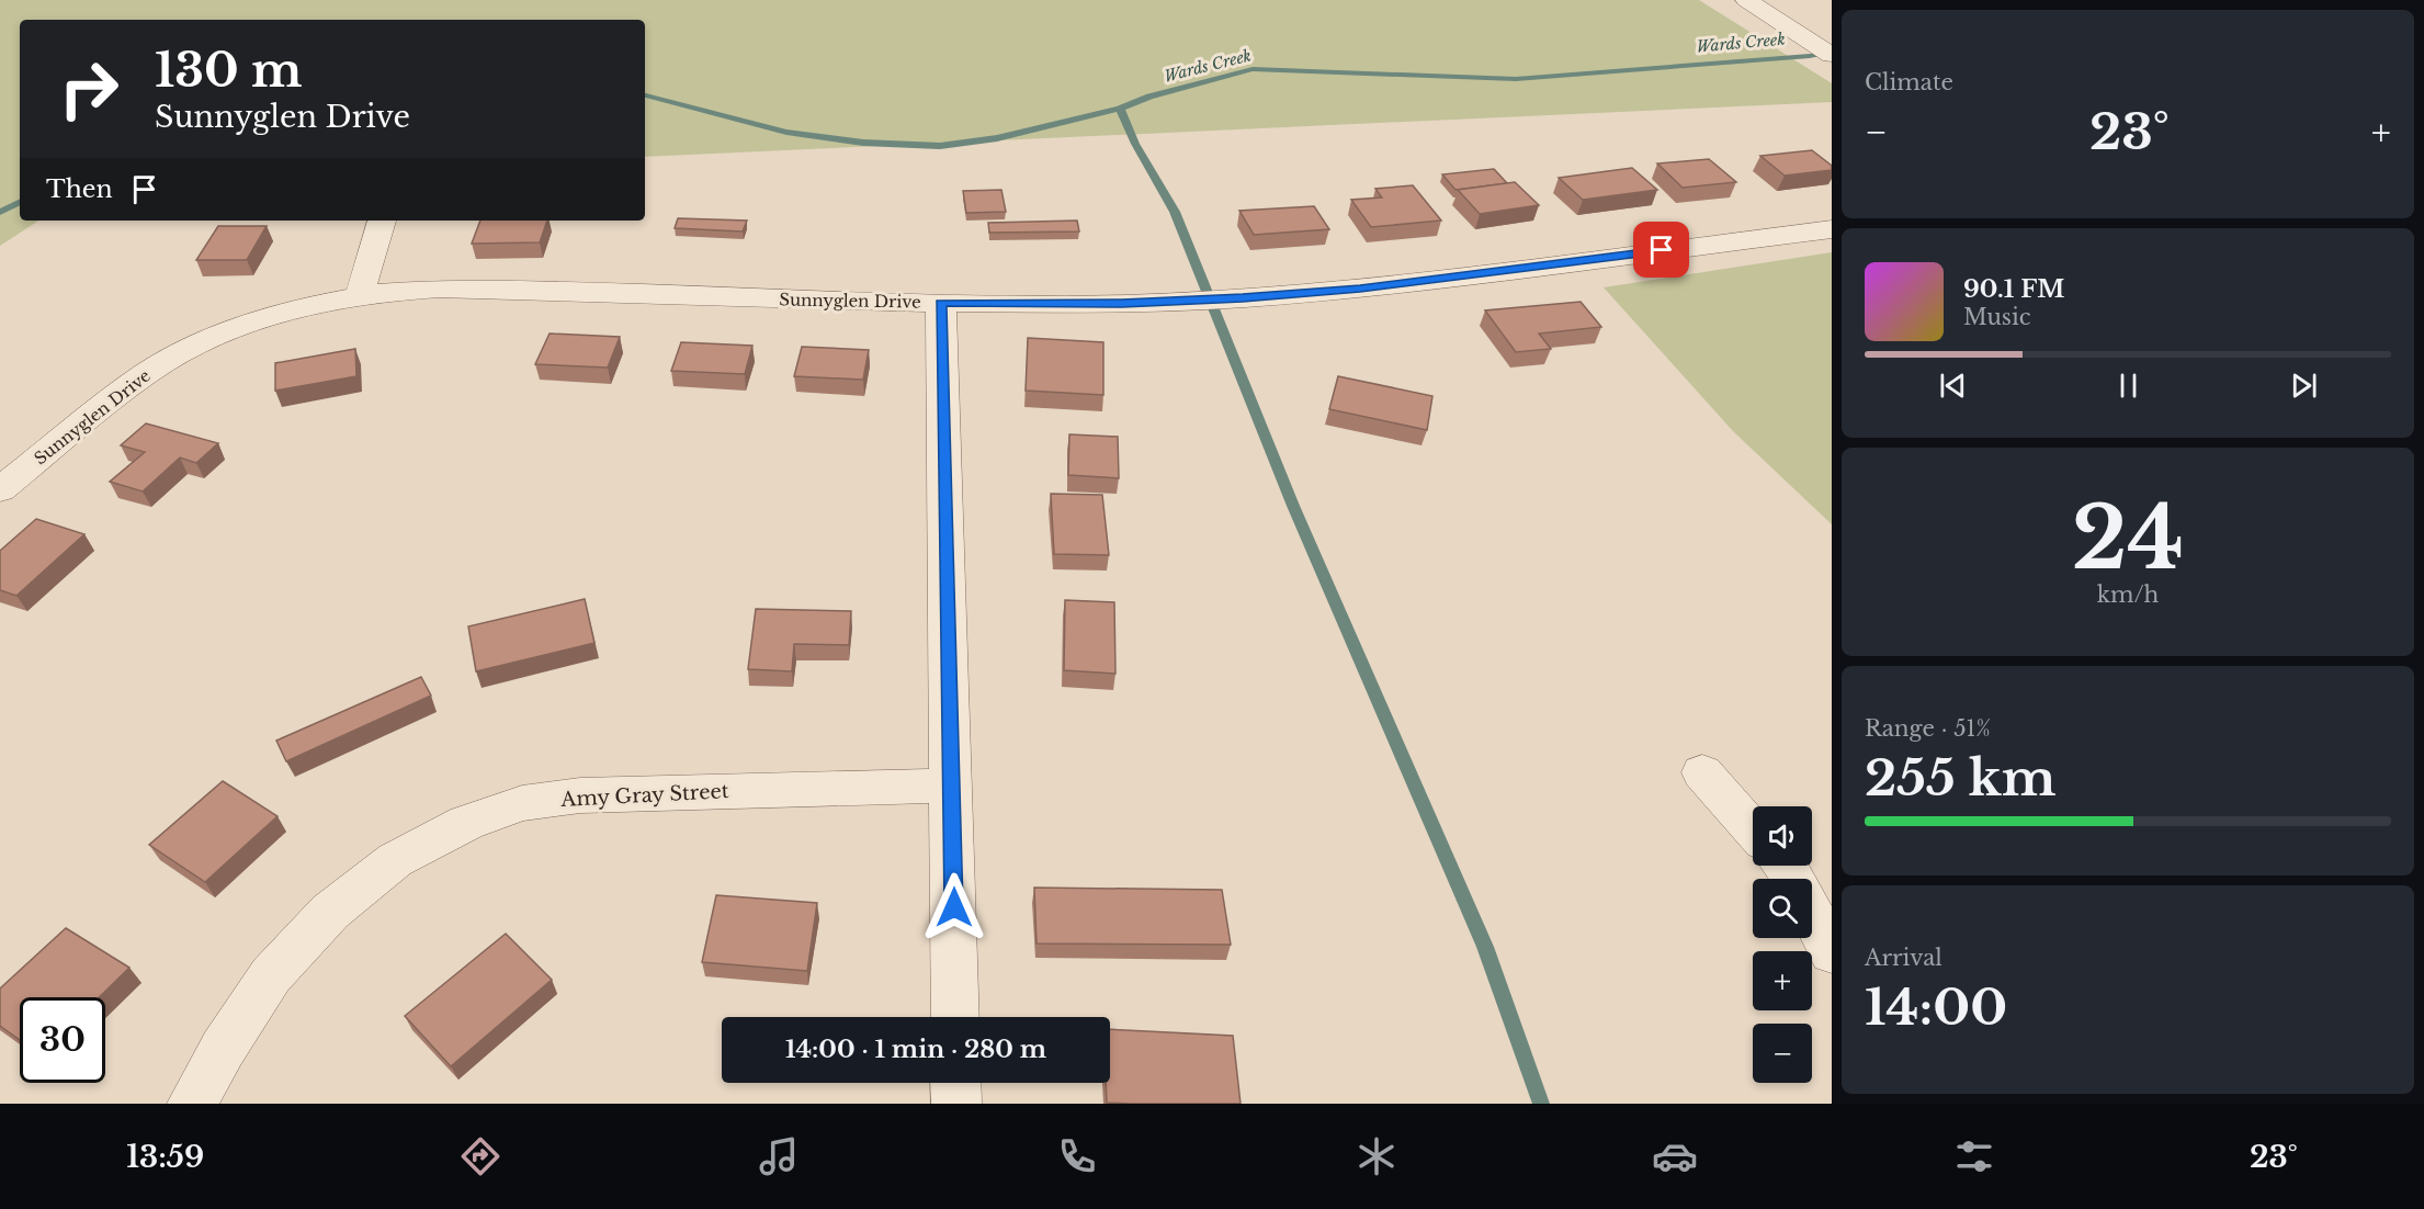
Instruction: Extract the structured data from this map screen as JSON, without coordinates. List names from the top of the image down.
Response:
{
  "streets": {
    "street": ["Sunnyglen Drive", "Amy Gray Street"]
  },
  "water": ["Wards Creek"],
  "page": {
    "tile": [
      "Climate",
      ["24", "km/h"],
      ["Range · 51%", "255 km"],
      ["Arrival", "14:00"]
    ],
    "turn": ["130 m", "Sunnyglen Drive"],
    "heat": ["−", "23°", "+"],
    "then": "Then",
    "song": ["90.1 FM", "Music"],
    "map_buttons": ["+", "−"],
    "limit": "30",
    "trip": "14:00 · 1 min · 280 m",
    "tabs": ["13:59", "23°"]
  }
}
